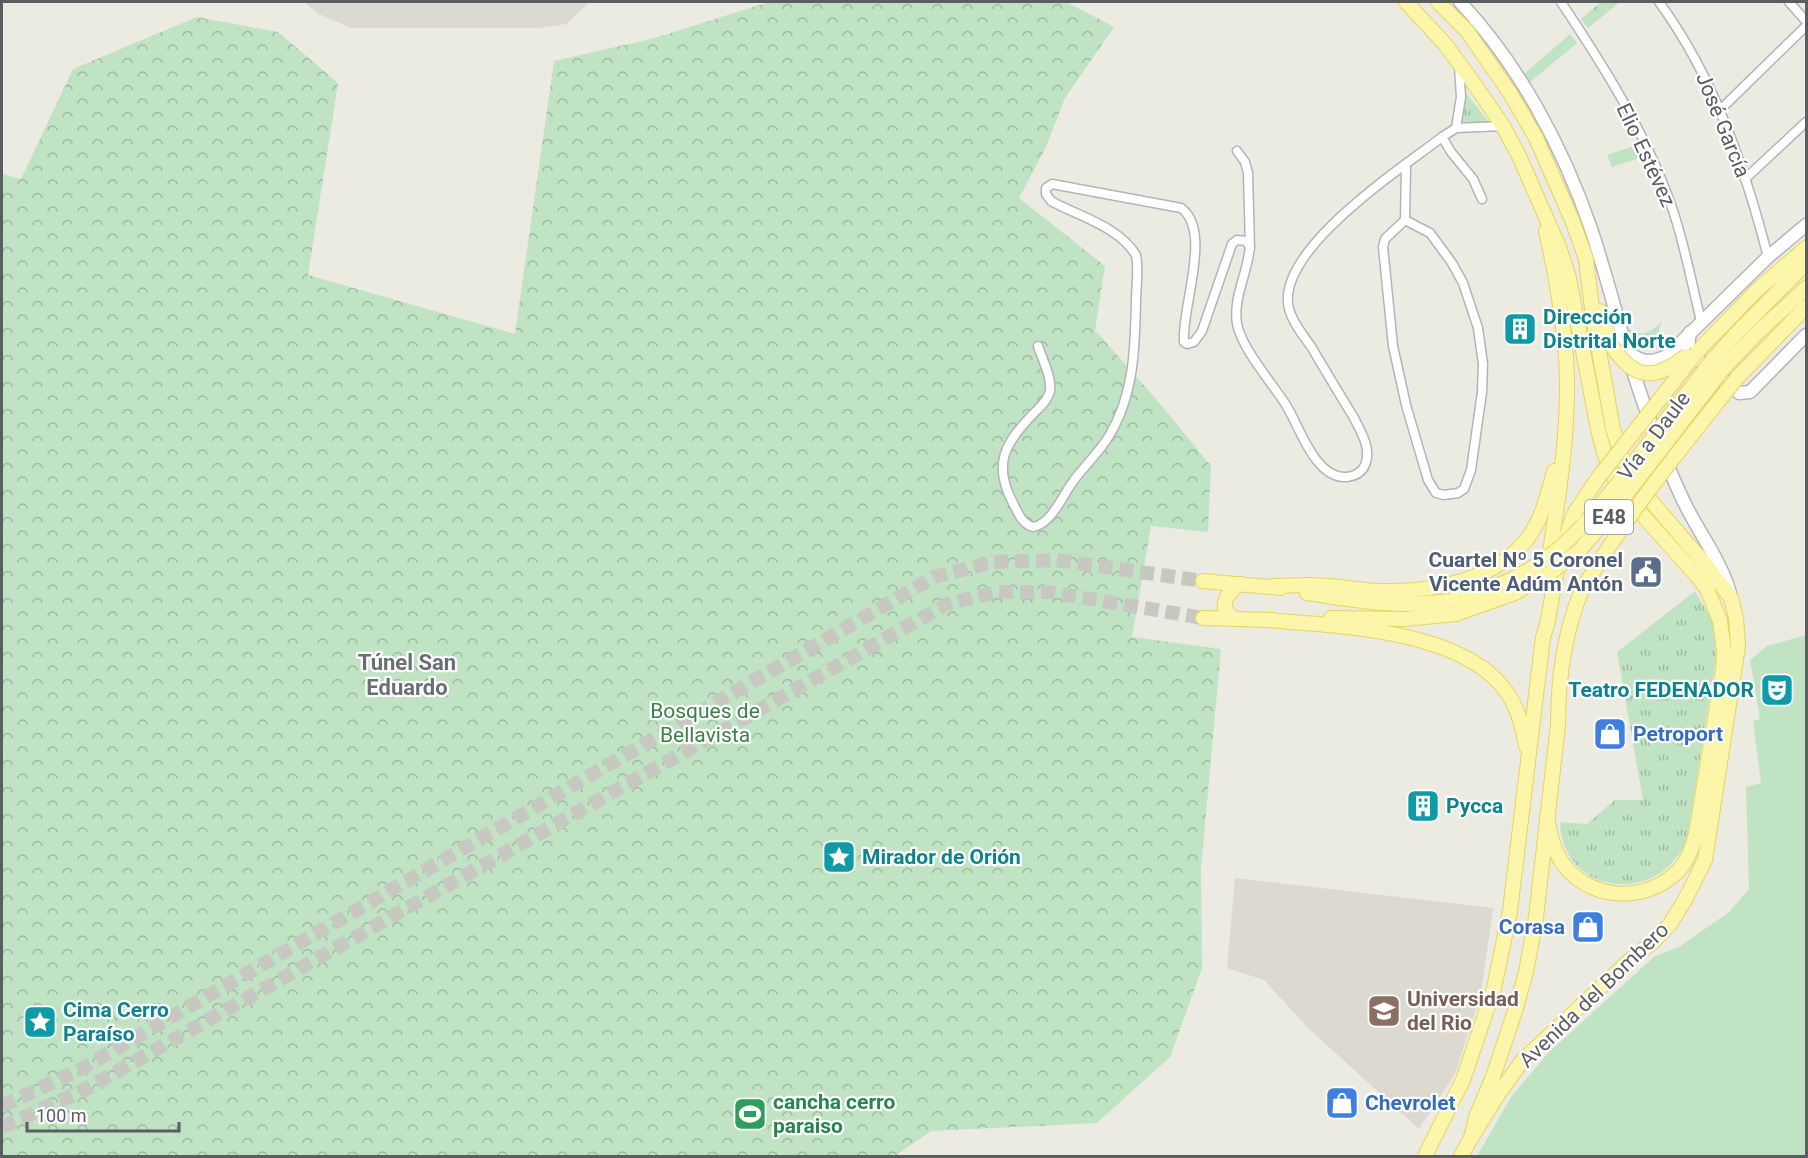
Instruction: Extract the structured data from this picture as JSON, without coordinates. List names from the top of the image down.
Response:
{
  "streets": {
    "main road": ["Vía a Daule", "E48", "Avenida del Bombero"],
    "street": ["José García", "Elio Estévez"]
  },
  "crossings": [
    ["José García", "Vía a Daule"],
    ["Elio Estévez", "Vía a Daule"],
    ["Vía a Daule", "Avenida del Bombero"]
  ],
  "districts": ["Túnel San Eduardo"],
  "parks": ["Bosques de Bellavista"],
  "places": {
    "building": ["Dirección Distrital Norte", "Pycca"],
    "public building": ["Cuartel Nº 5 Coronel Vicente Adúm Antón"],
    "theatre": ["Teatro FEDENADOR"],
    "shop": ["Petroport", "Corasa", "Chevrolet"],
    "place": ["Mirador de Orión", "Cima Cerro Paraíso"],
    "school or university": ["Universidad del Rio"],
    "sports": ["cancha cerro paraiso"]
  },
  "scale_bar": "100 m"
}
